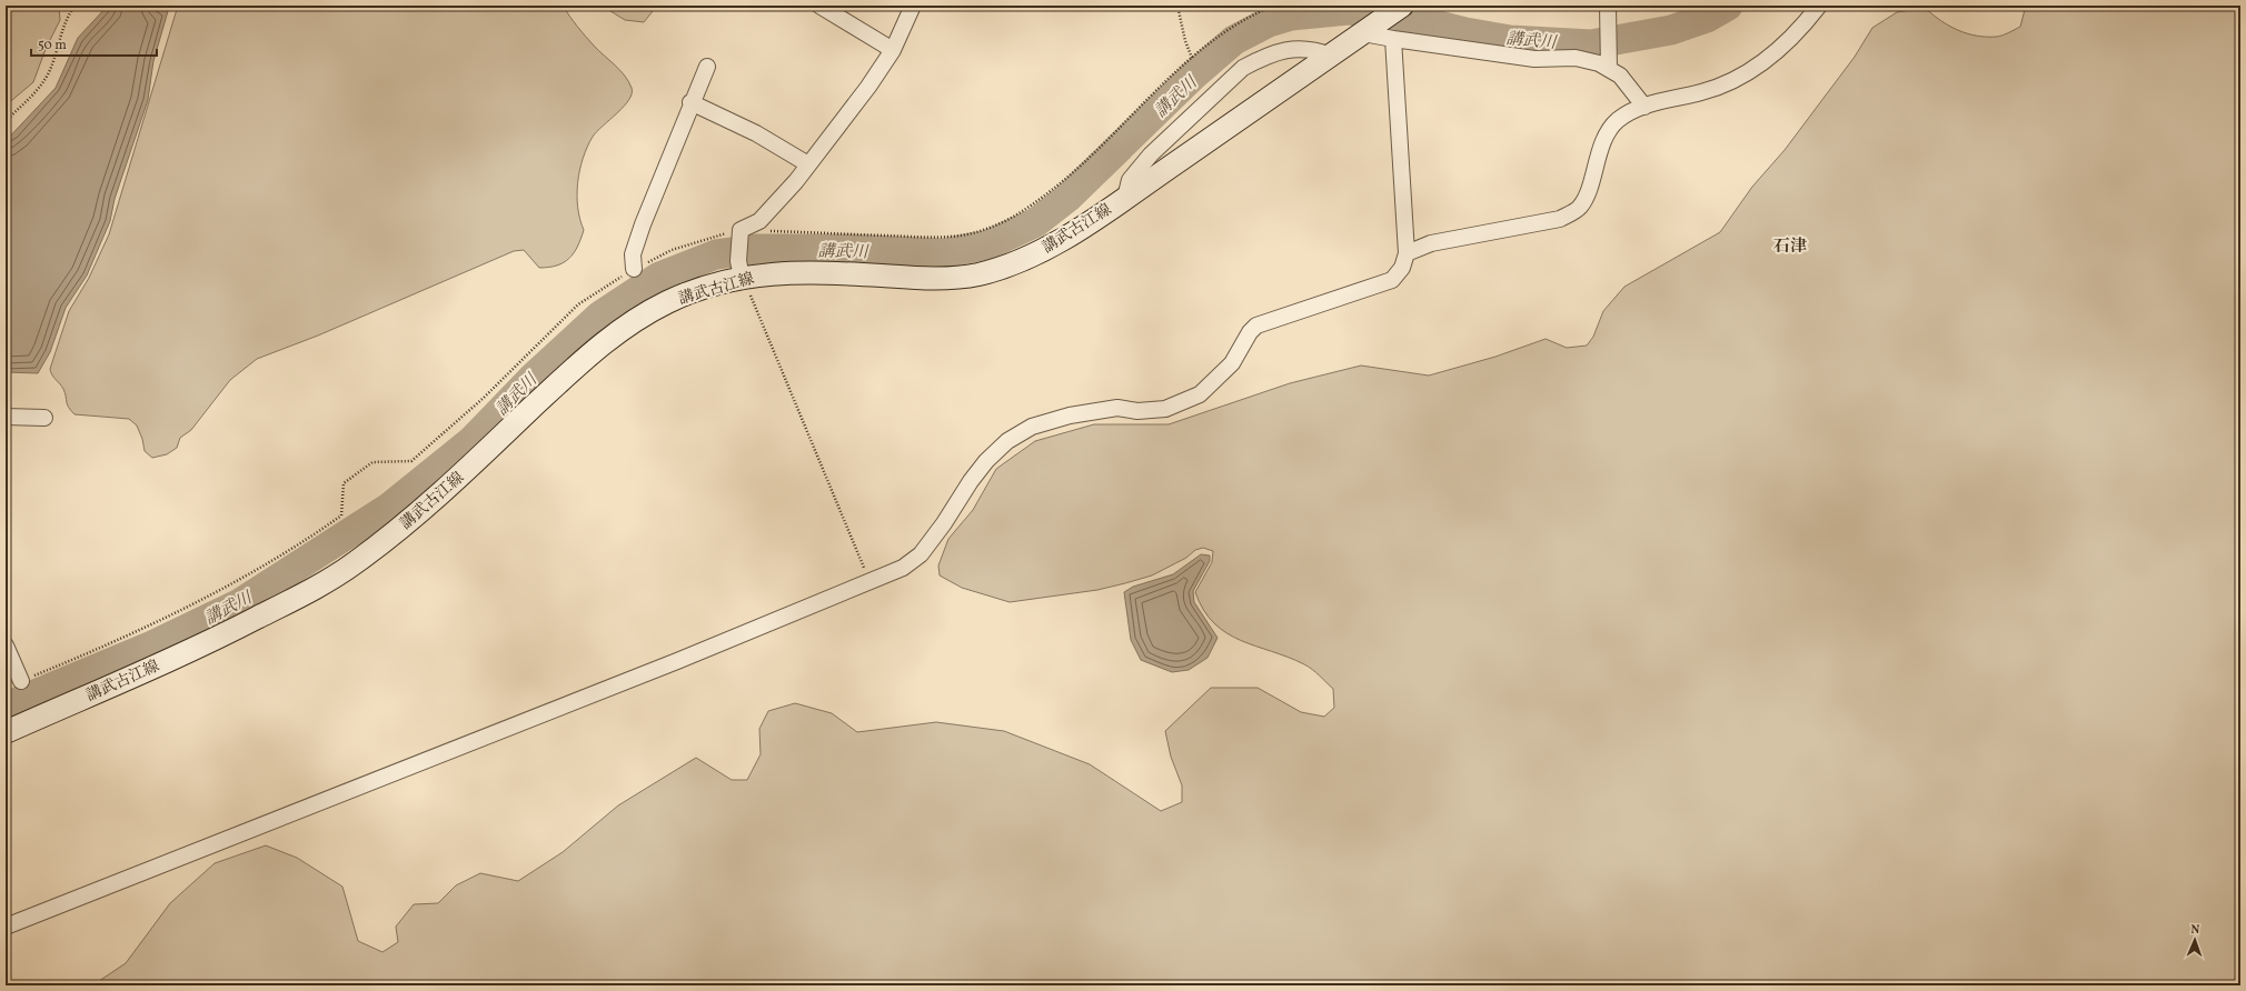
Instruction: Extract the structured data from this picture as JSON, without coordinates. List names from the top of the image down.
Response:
{
  "streets": {
    "main road": ["講武古江線"]
  },
  "districts": ["石津"],
  "water": ["講武川"],
  "scale_bar": "50 m",
  "north": "top"
}
